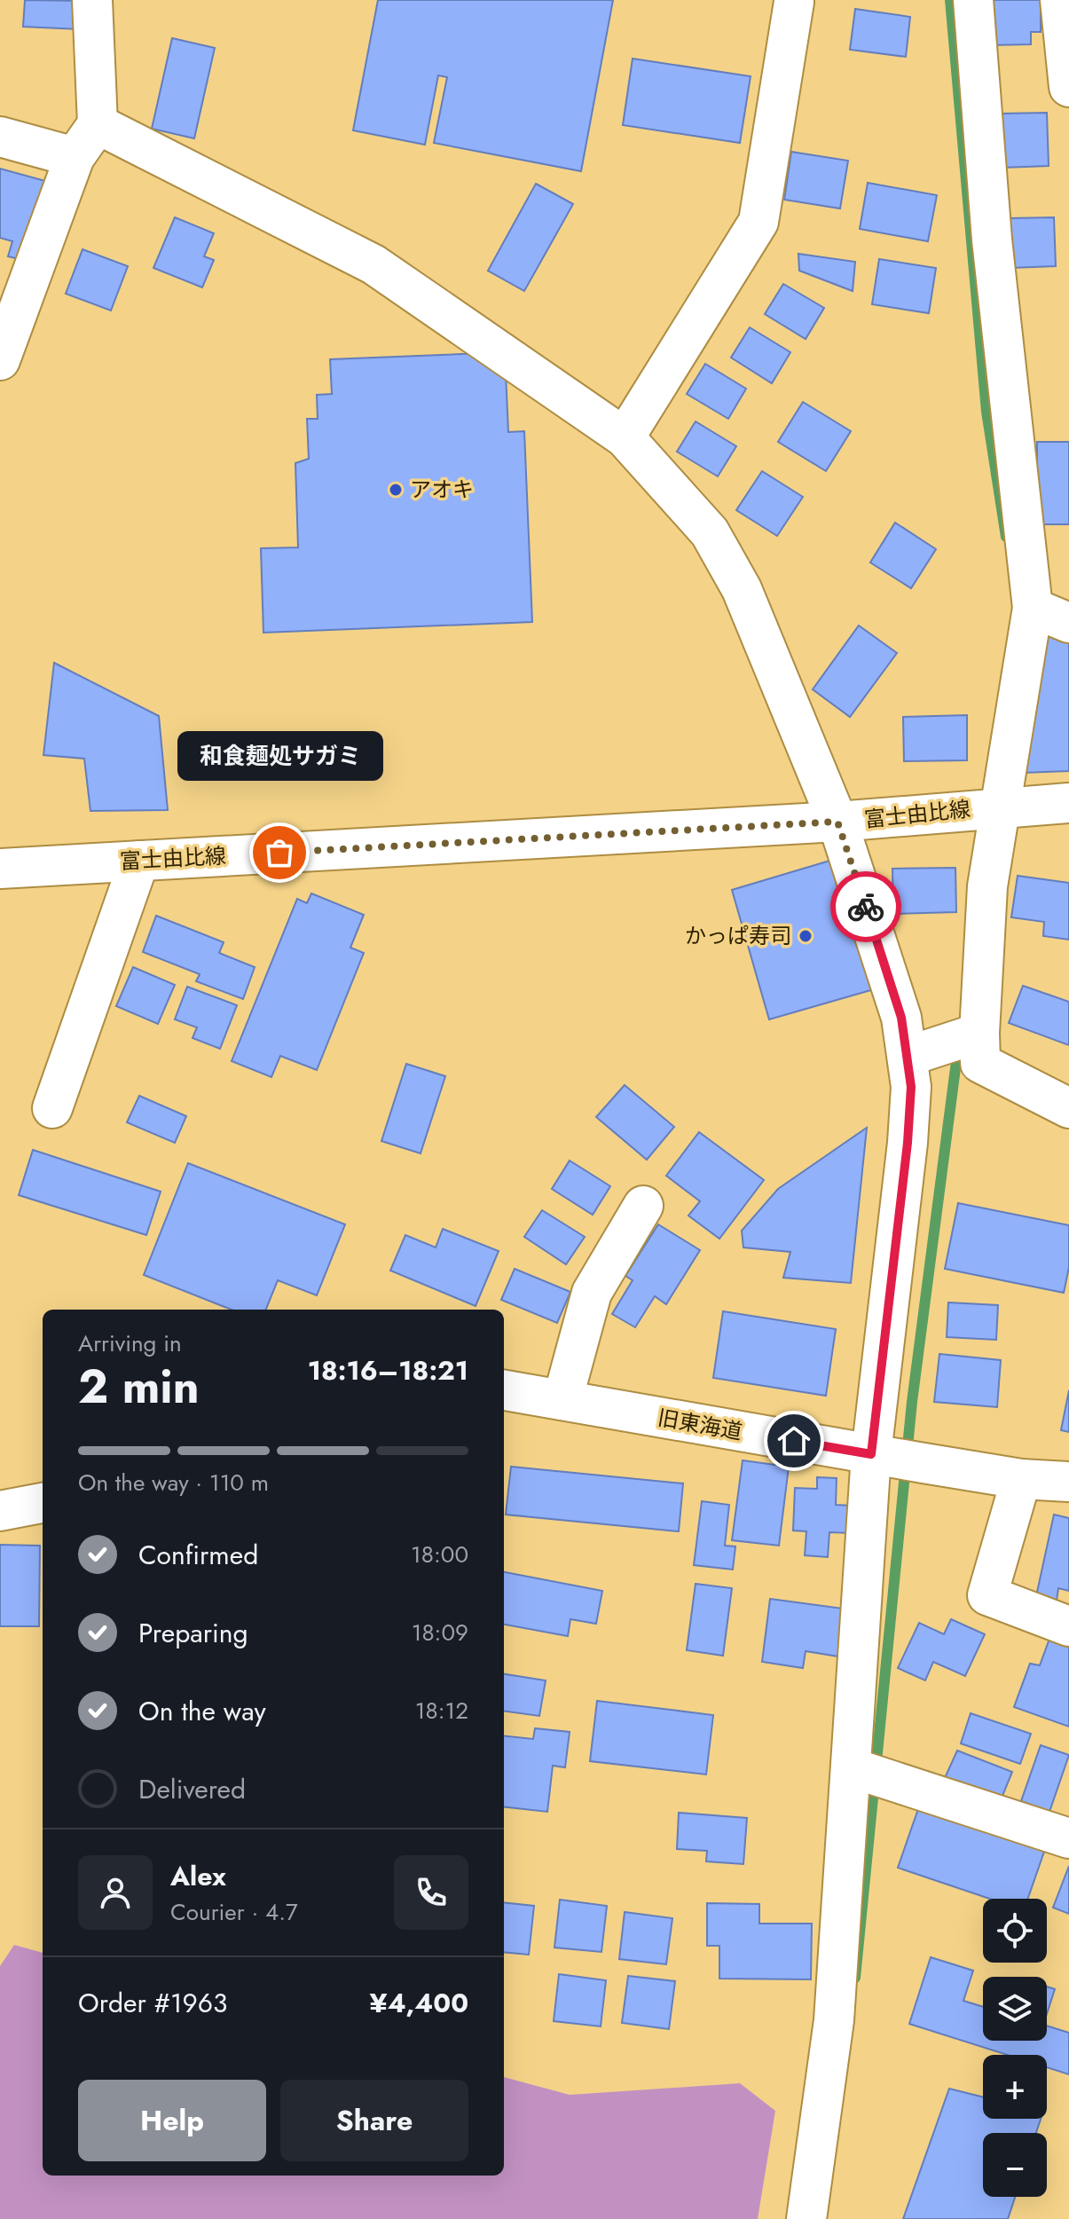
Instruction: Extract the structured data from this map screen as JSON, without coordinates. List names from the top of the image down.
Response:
{
  "streets": {
    "street": ["富士由比線", "旧東海道"]
  },
  "places": ["アオキ", "和食麺処サガミ", "かっぱ寿司"],
  "page": {
    "bubble": "和食麺処サガミ",
    "heading": ["2 min", "Arriving in", "18:16–18:21"],
    "panel": [
      "Alex",
      "Courier · 4.7",
      "Order #1963",
      "¥4,400"
    ],
    "bar": "On the way · 110 m",
    "list": [
      ["Confirmed", "18:00"],
      ["Preparing", "18:09"],
      ["On the way", "18:12"],
      "Delivered"
    ],
    "map_buttons": ["+", "−"],
    "buttons": ["Help", "Share"]
  }
}
